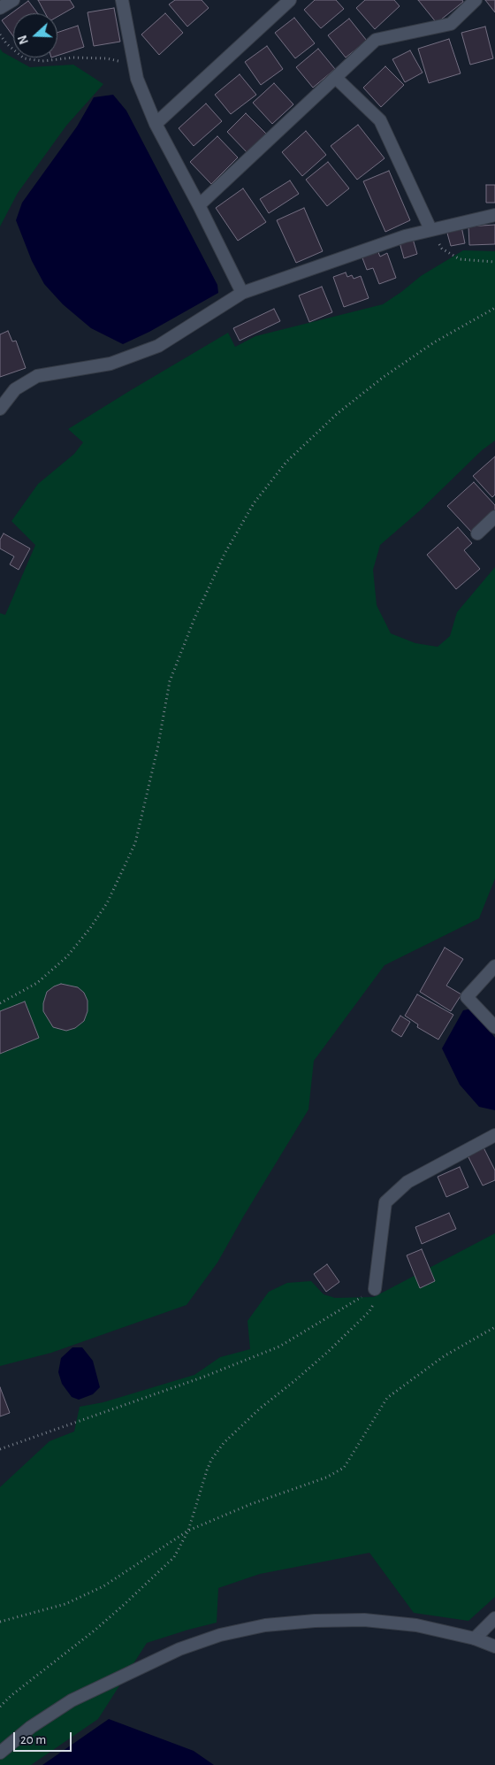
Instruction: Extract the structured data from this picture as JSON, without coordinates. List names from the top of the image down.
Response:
{
  "scale_bar": "20 m",
  "north": "left"
}
